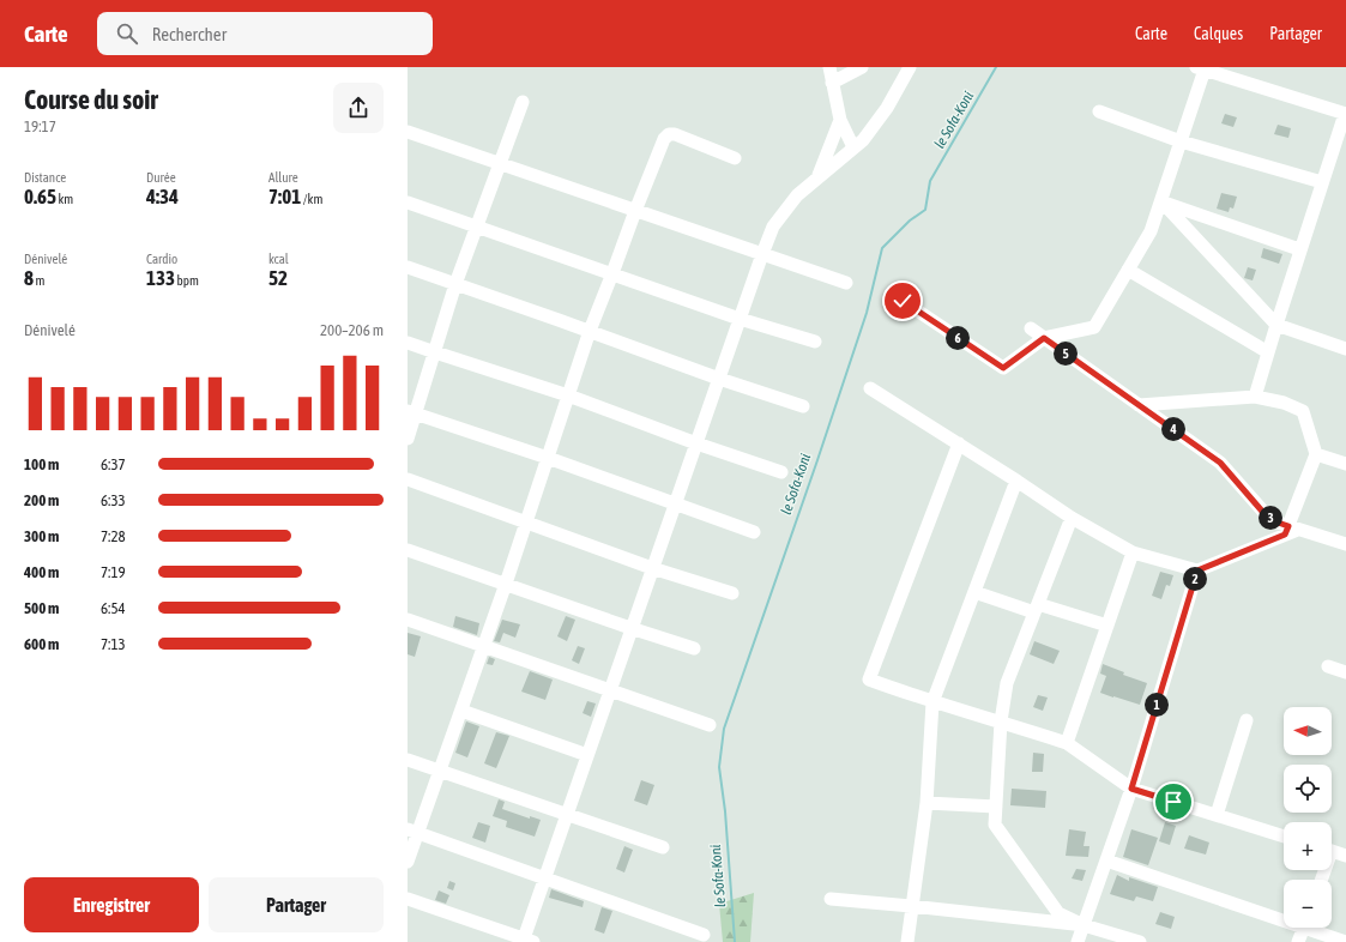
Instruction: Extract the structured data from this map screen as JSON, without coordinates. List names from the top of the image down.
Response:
{
  "water": ["le Sofa-Koni"],
  "north": "left",
  "page": {
    "header": "Carte",
    "search": "Rechercher",
    "nav": ["Carte", "Calques", "Partager"],
    "heading": ["Course du soir", "19:17"],
    "stats": [
      ["Distance", "0.65 km"],
      ["Durée", "4:34"],
      ["Allure", "7:01 /km"],
      ["Dénivelé", "8 m"],
      ["Cardio", "133 bpm"],
      ["kcal", "52"]
    ],
    "chart": ["Dénivelé", "200–206 m"],
    "pins": [
      "6",
      "5",
      "4",
      "3",
      "2",
      "1"
    ],
    "list": [
      {
        "name": "100 m",
        "note": "6:37"
      },
      {
        "name": "200 m",
        "note": "6:33"
      },
      {
        "name": "300 m",
        "note": "7:28"
      },
      {
        "name": "400 m",
        "note": "7:19"
      },
      {
        "name": "500 m",
        "note": "6:54"
      },
      {
        "name": "600 m",
        "note": "7:13"
      }
    ],
    "map_buttons": ["+", "−"],
    "buttons": ["Enregistrer", "Partager"]
  }
}
